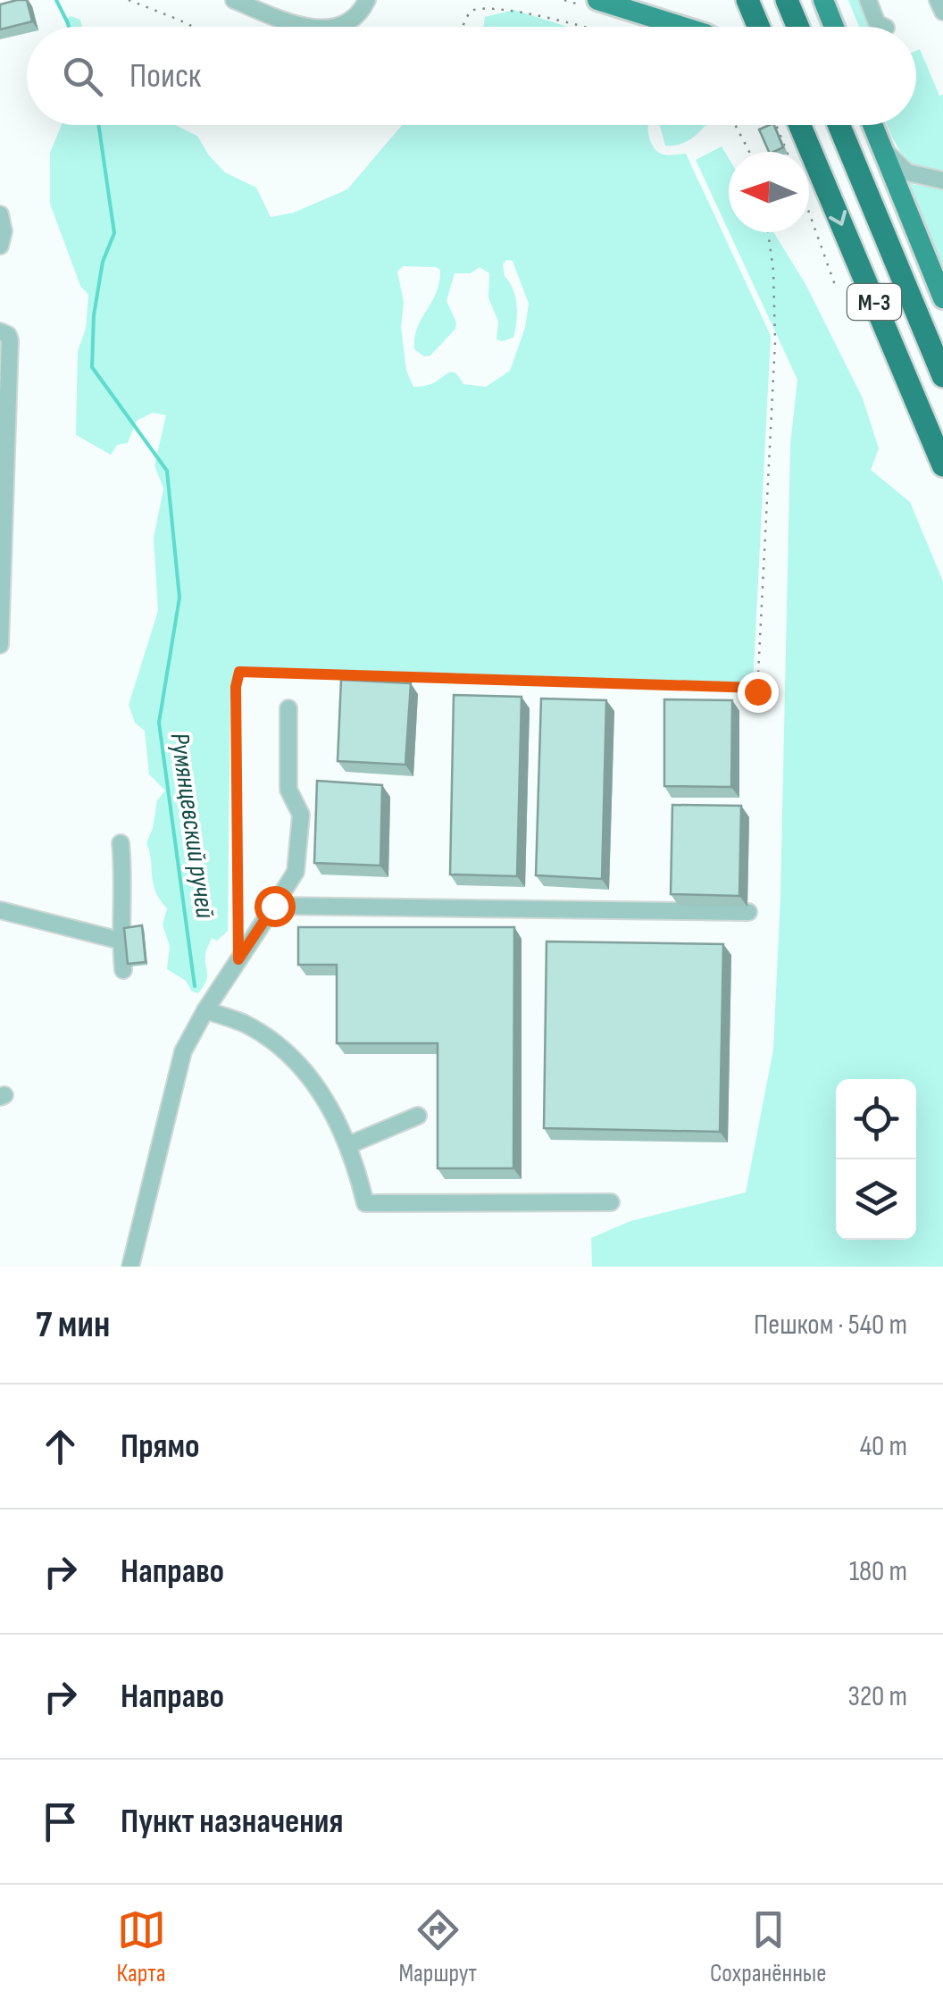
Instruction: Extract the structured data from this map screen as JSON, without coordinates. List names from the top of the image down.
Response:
{
  "streets": {
    "highway": ["М-3"]
  },
  "water": ["Румянцевский ручей"],
  "north": "left",
  "page": {
    "search": "Поиск",
    "heading": ["7 мин", "Пешком · 540 m"],
    "list": [
      ["Прямо", "40 m"],
      ["Направо", "180 m"],
      ["Направо", "320 m"],
      "Пункт назначения"
    ],
    "nav": ["Карта", "Маршрут", "Сохранённые"]
  }
}
